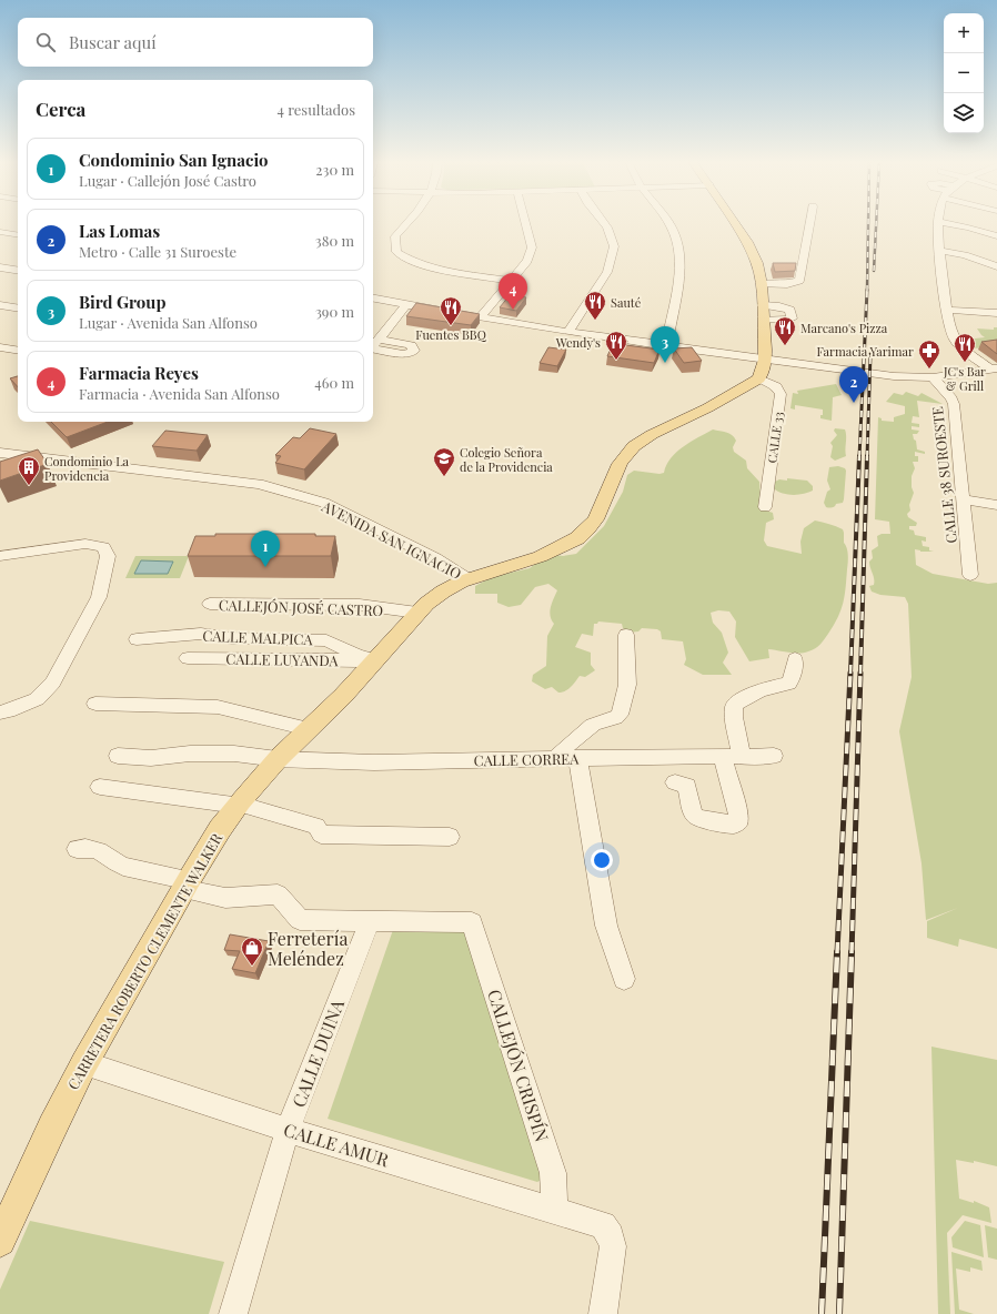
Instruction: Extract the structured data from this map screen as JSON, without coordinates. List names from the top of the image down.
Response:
{
  "streets": {
    "main road": ["CARRETERA ROBERTO CLEMENTE WALKER"],
    "street": [
      "CALLE 33",
      "CALLE 38 SUROESTE",
      "AVENIDA SAN IGNACIO",
      "CALLEJÓN JOSÉ CASTRO",
      "CALLE MALPICA",
      "CALLE LUYANDA",
      "CALLE CORREA",
      "CALLE DUINA",
      "CALLEJÓN CRISPÍN",
      "CALLE AMUR"
    ]
  },
  "crossings": [
    ["CALLE 33", "CARRETERA ROBERTO CLEMENTE WALKER"],
    ["AVENIDA SAN IGNACIO", "CARRETERA ROBERTO CLEMENTE WALKER"],
    ["CALLEJÓN JOSÉ CASTRO", "CARRETERA ROBERTO CLEMENTE WALKER"],
    ["CALLE MALPICA", "CALLE LUYANDA"],
    ["CALLE MALPICA", "CARRETERA ROBERTO CLEMENTE WALKER"],
    ["CALLE LUYANDA", "CARRETERA ROBERTO CLEMENTE WALKER"],
    ["CALLE CORREA", "CARRETERA ROBERTO CLEMENTE WALKER"],
    ["CARRETERA ROBERTO CLEMENTE WALKER", "CALLE AMUR"],
    ["CALLE DUINA", "CALLEJÓN CRISPÍN"],
    ["CALLE DUINA", "CALLE AMUR"],
    ["CALLEJÓN CRISPÍN", "CALLE AMUR"]
  ],
  "places": {
    "restaurant": [
      "Sauté",
      "Fuentes BBQ",
      "Marcano's Pizza",
      "Wendy's",
      "JC's Bar & Grill"
    ],
    "pharmacy": ["Farmacia Yarimar"],
    "school or university": ["Colegio Señora de la Providencia"],
    "building": ["Condominio La Providencia"],
    "shop": ["Ferretería Meléndez"]
  },
  "page": {
    "map_buttons": ["+", "−"],
    "search": "Buscar aquí",
    "heading": ["Cerca", "4 resultados"],
    "list": [
      {
        "mark": "1",
        "name": "Condominio San Ignacio",
        "note": "Lugar · Callejón José Castro",
        "value": "230 m"
      },
      {
        "mark": "2",
        "name": "Las Lomas",
        "note": "Metro · Calle 31 Suroeste",
        "value": "380 m"
      },
      {
        "mark": "3",
        "name": "Bird Group",
        "note": "Lugar · Avenida San Alfonso",
        "value": "390 m"
      },
      {
        "mark": "4",
        "name": "Farmacia Reyes",
        "note": "Farmacia · Avenida San Alfonso",
        "value": "460 m"
      }
    ],
    "pins": [
      "4",
      "3",
      "2",
      "1"
    ]
  }
}
